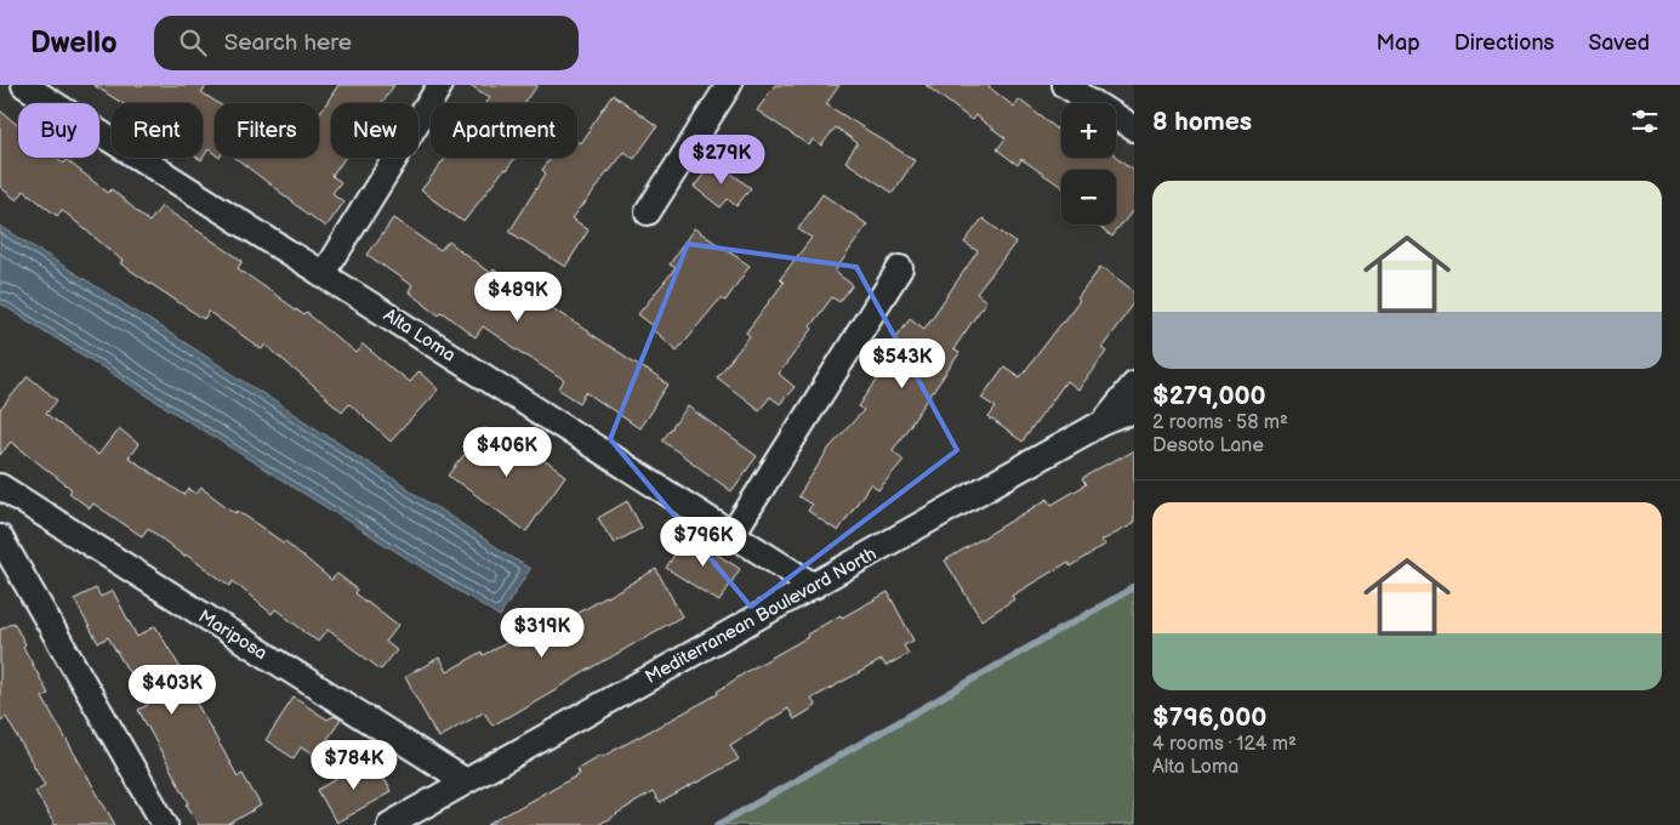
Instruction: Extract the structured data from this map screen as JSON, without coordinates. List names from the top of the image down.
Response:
{
  "streets": {
    "street": ["Alta Loma", "Mediterranean Boulevard North", "Mariposa"]
  },
  "crossings": [
    ["Alta Loma", "Mediterranean Boulevard North"],
    ["Mediterranean Boulevard North", "Mariposa"]
  ],
  "page": {
    "header": "Dwello",
    "search": "Search here",
    "nav": ["Map", "Directions", "Saved"],
    "heading": "8 homes",
    "map_buttons": ["+", "−"],
    "chip": [
      "Buy",
      "Rent",
      "Filters",
      "New",
      "Apartment"
    ],
    "price": [
      "$279K",
      "$489K",
      "$543K",
      "$406K",
      "$796K",
      "$319K",
      "$403K",
      "$784K"
    ],
    "list": [
      {
        "name": "$279,000",
        "note": "2 rooms · 58 m² · Desoto Lane"
      },
      {
        "name": "$796,000",
        "note": "4 rooms · 124 m² · Alta Loma"
      }
    ]
  }
}
